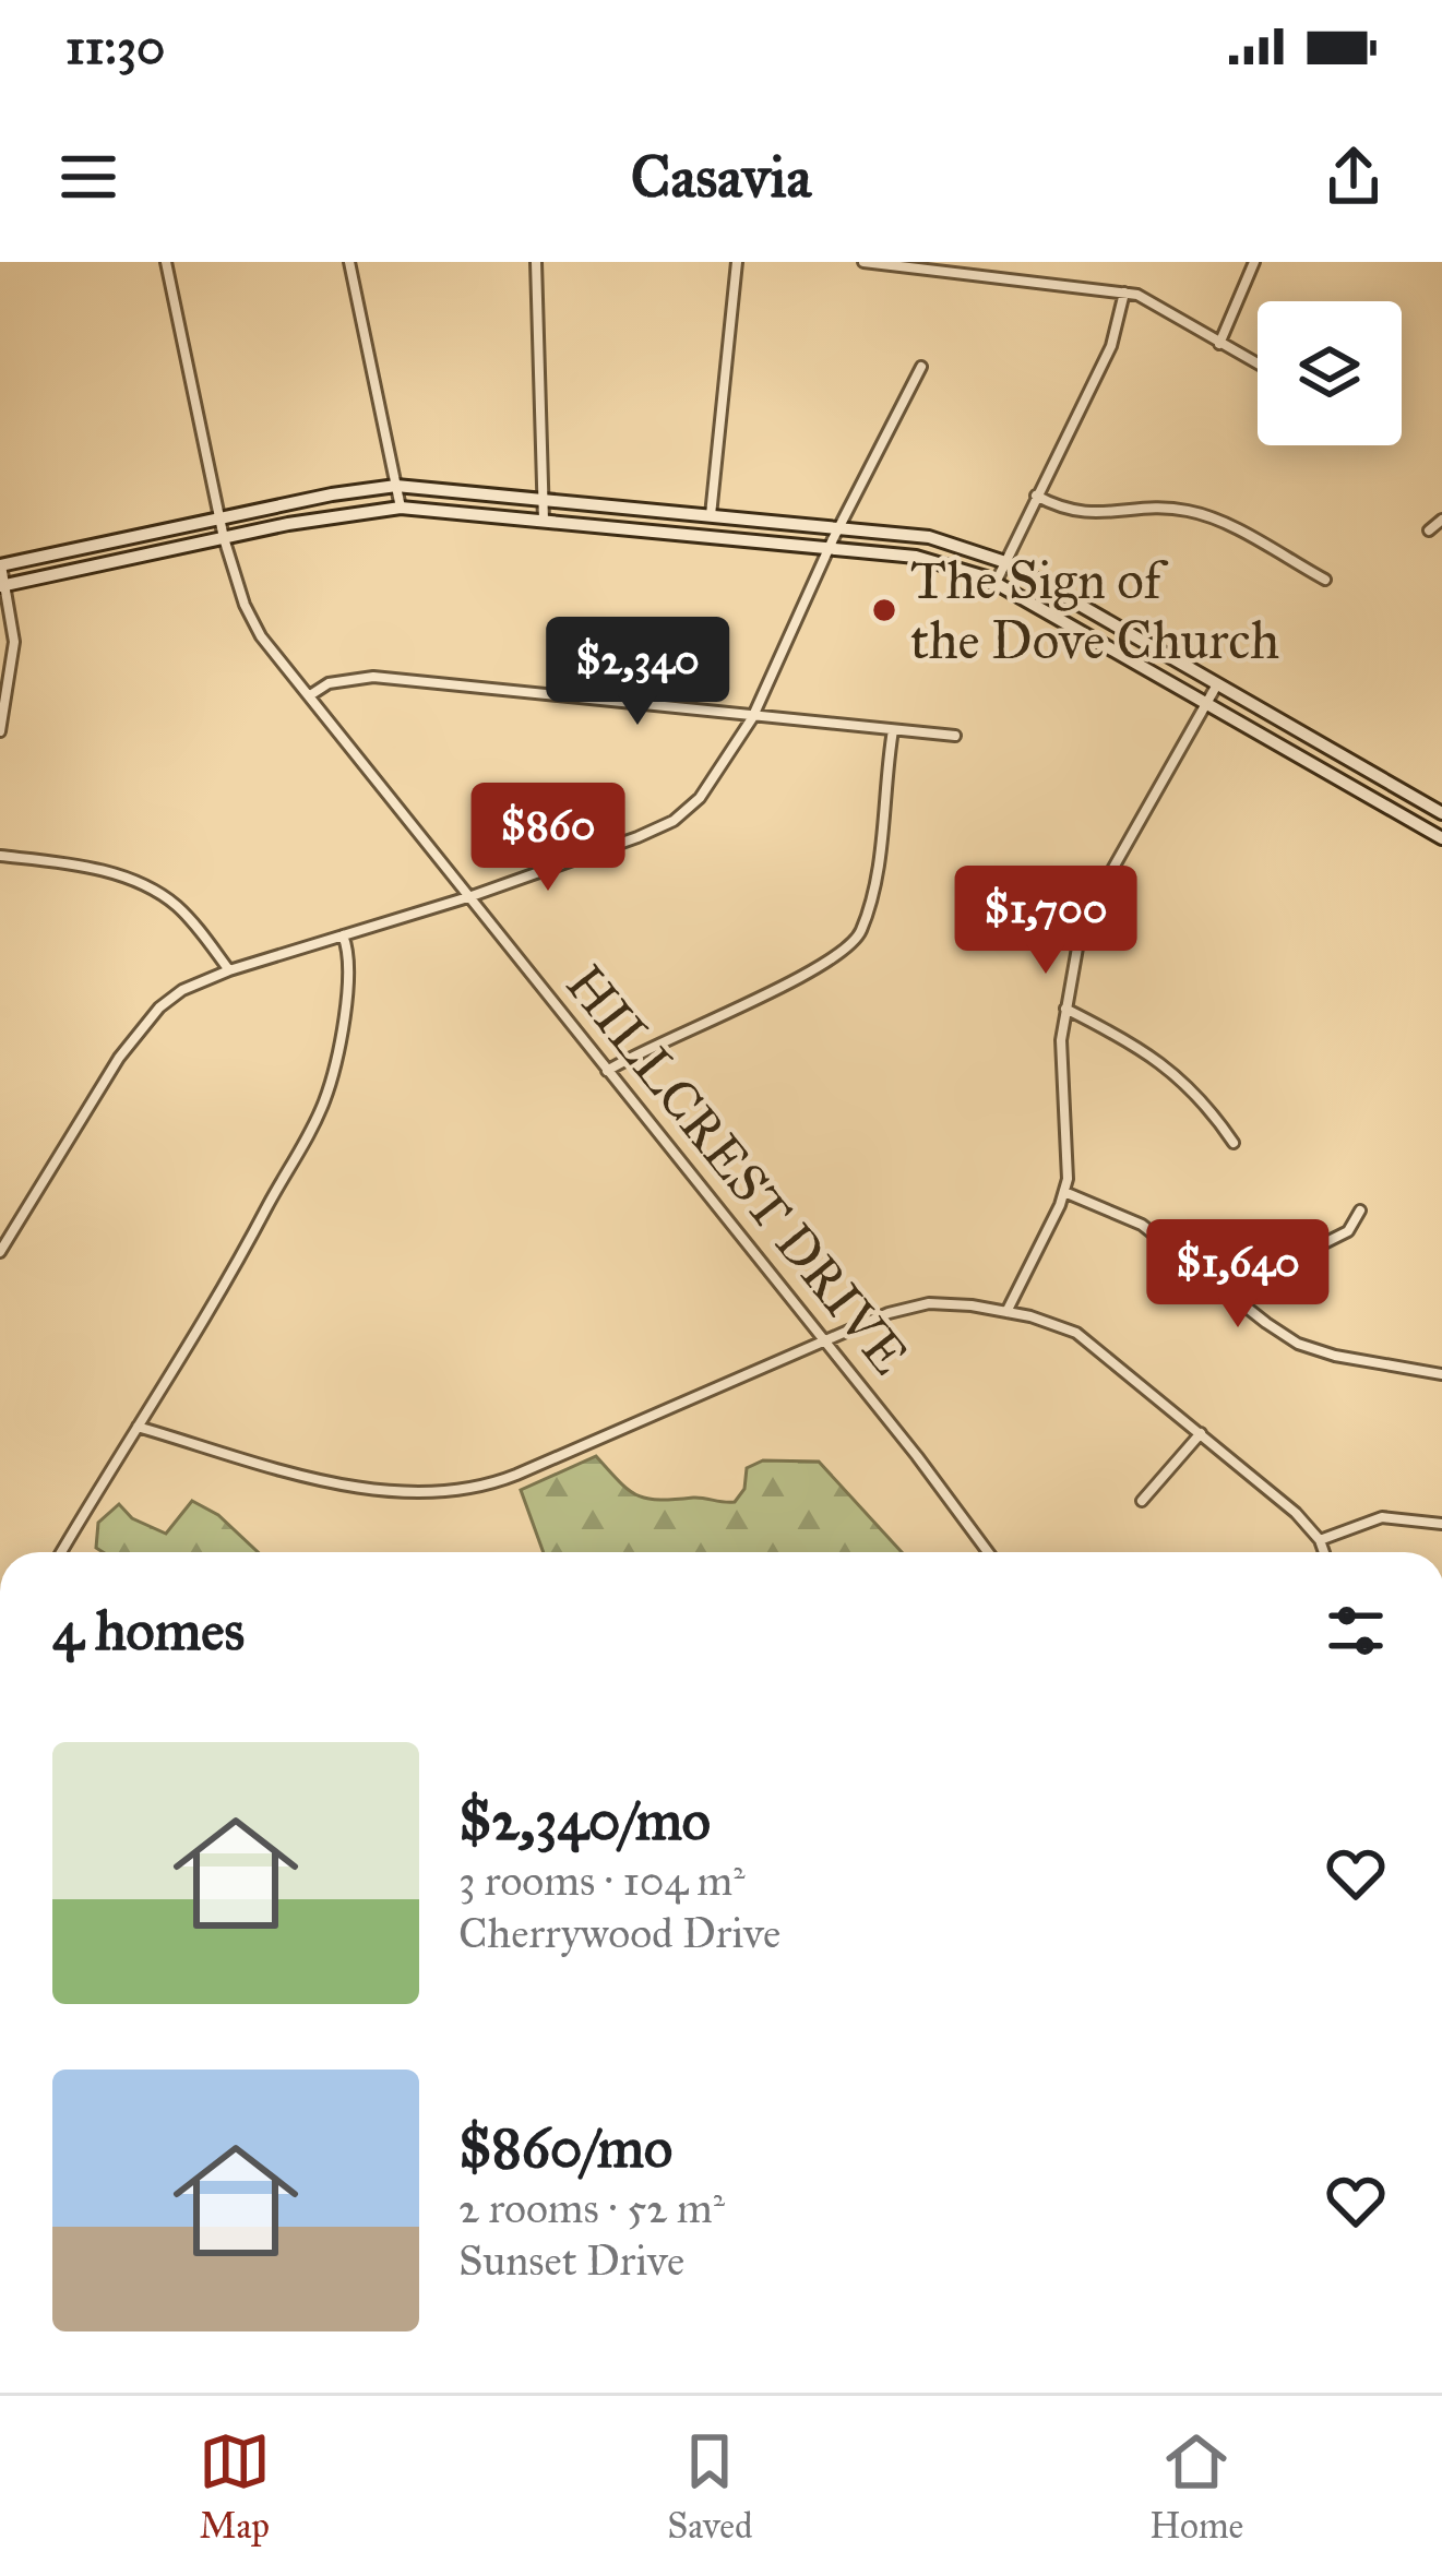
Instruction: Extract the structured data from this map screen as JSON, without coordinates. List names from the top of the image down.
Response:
{
  "streets": {
    "street": ["HILLCREST DRIVE"]
  },
  "places": ["The Sign of the Dove Church"],
  "page": {
    "status": "11:30",
    "header": "Casavia",
    "price": [
      "$2,340",
      "$860",
      "$1,700",
      "$1,640"
    ],
    "heading": "4 homes",
    "list": [
      {
        "name": "$2,340/mo",
        "note": "3 rooms · 104 m² · Cherrywood Drive"
      },
      {
        "name": "$860/mo",
        "note": "2 rooms · 52 m² · Sunset Drive"
      }
    ],
    "tabs": ["Map", "Saved", "Home"]
  }
}
